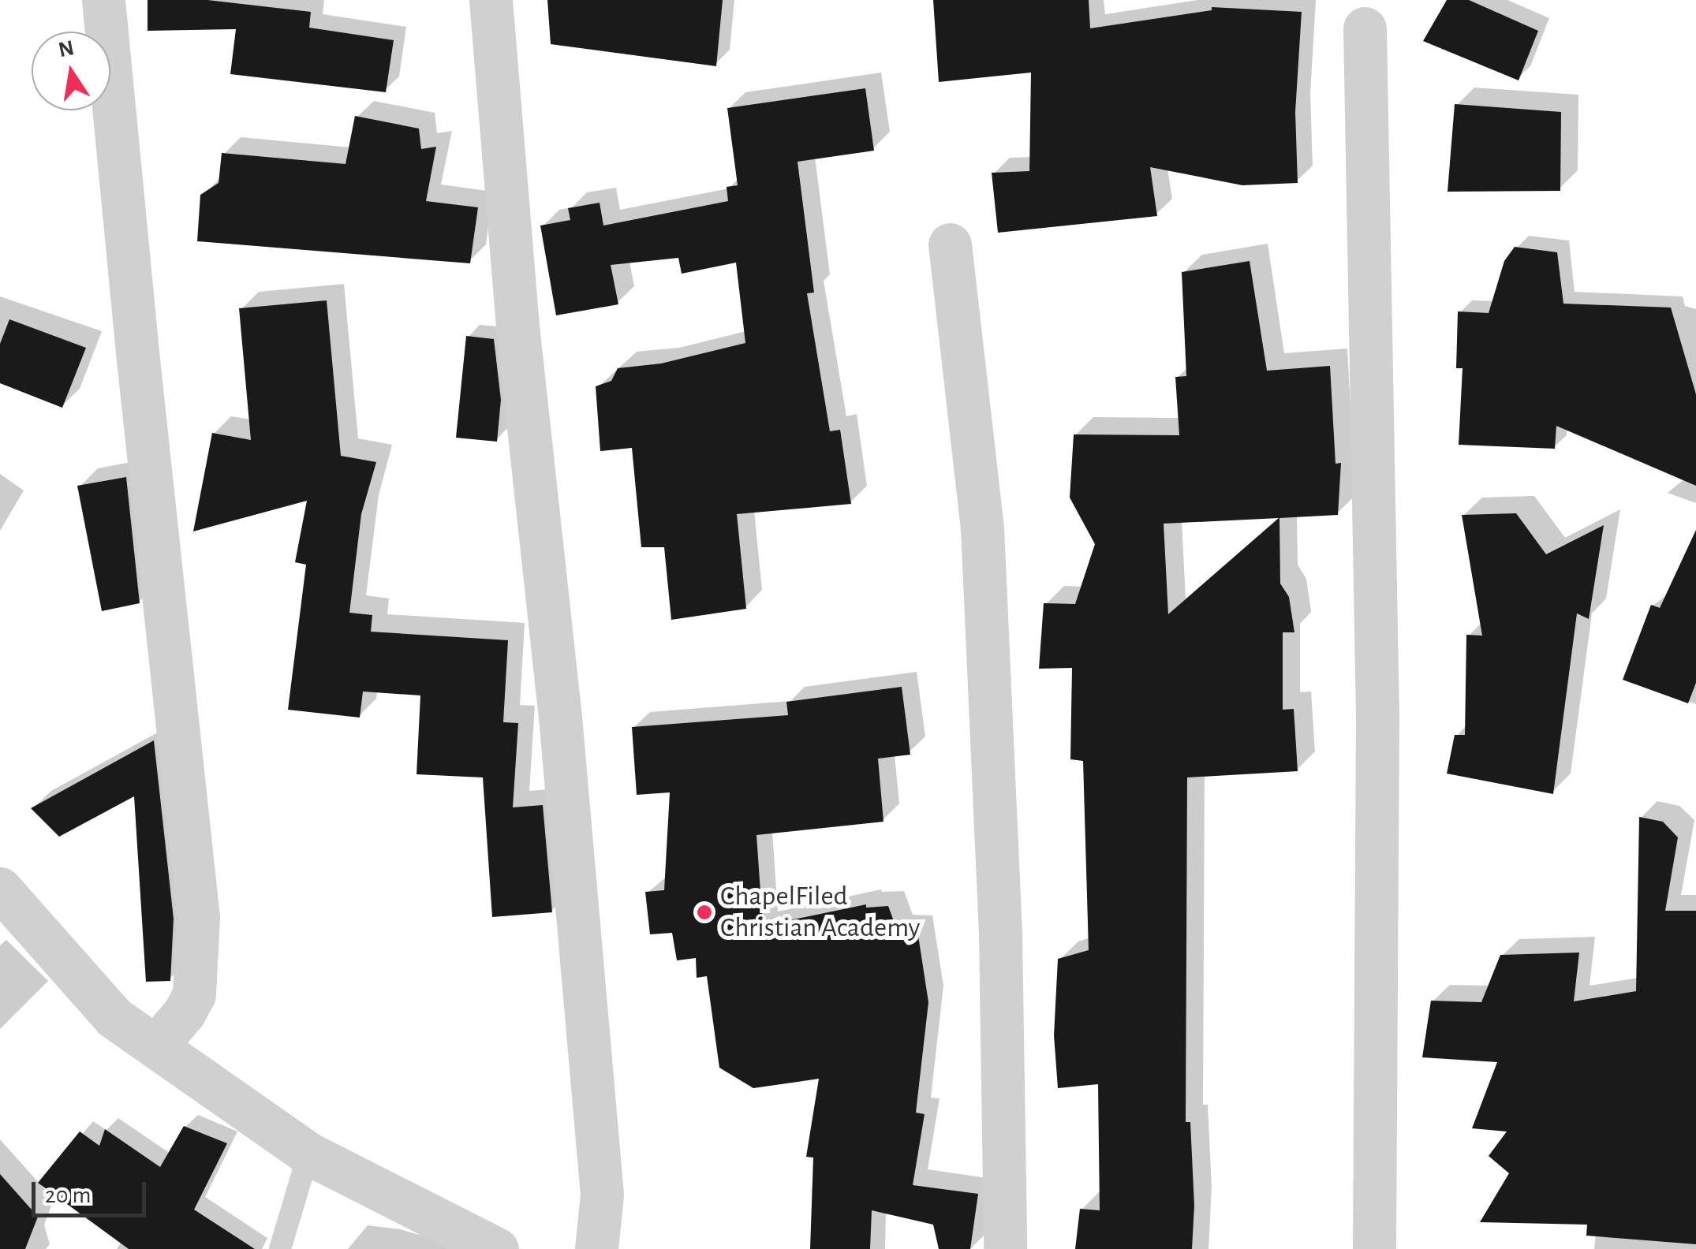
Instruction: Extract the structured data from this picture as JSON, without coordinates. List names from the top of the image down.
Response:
{
  "places": ["ChapelFiled Christian Academy"],
  "scale_bar": "20 m",
  "north": "top"
}
